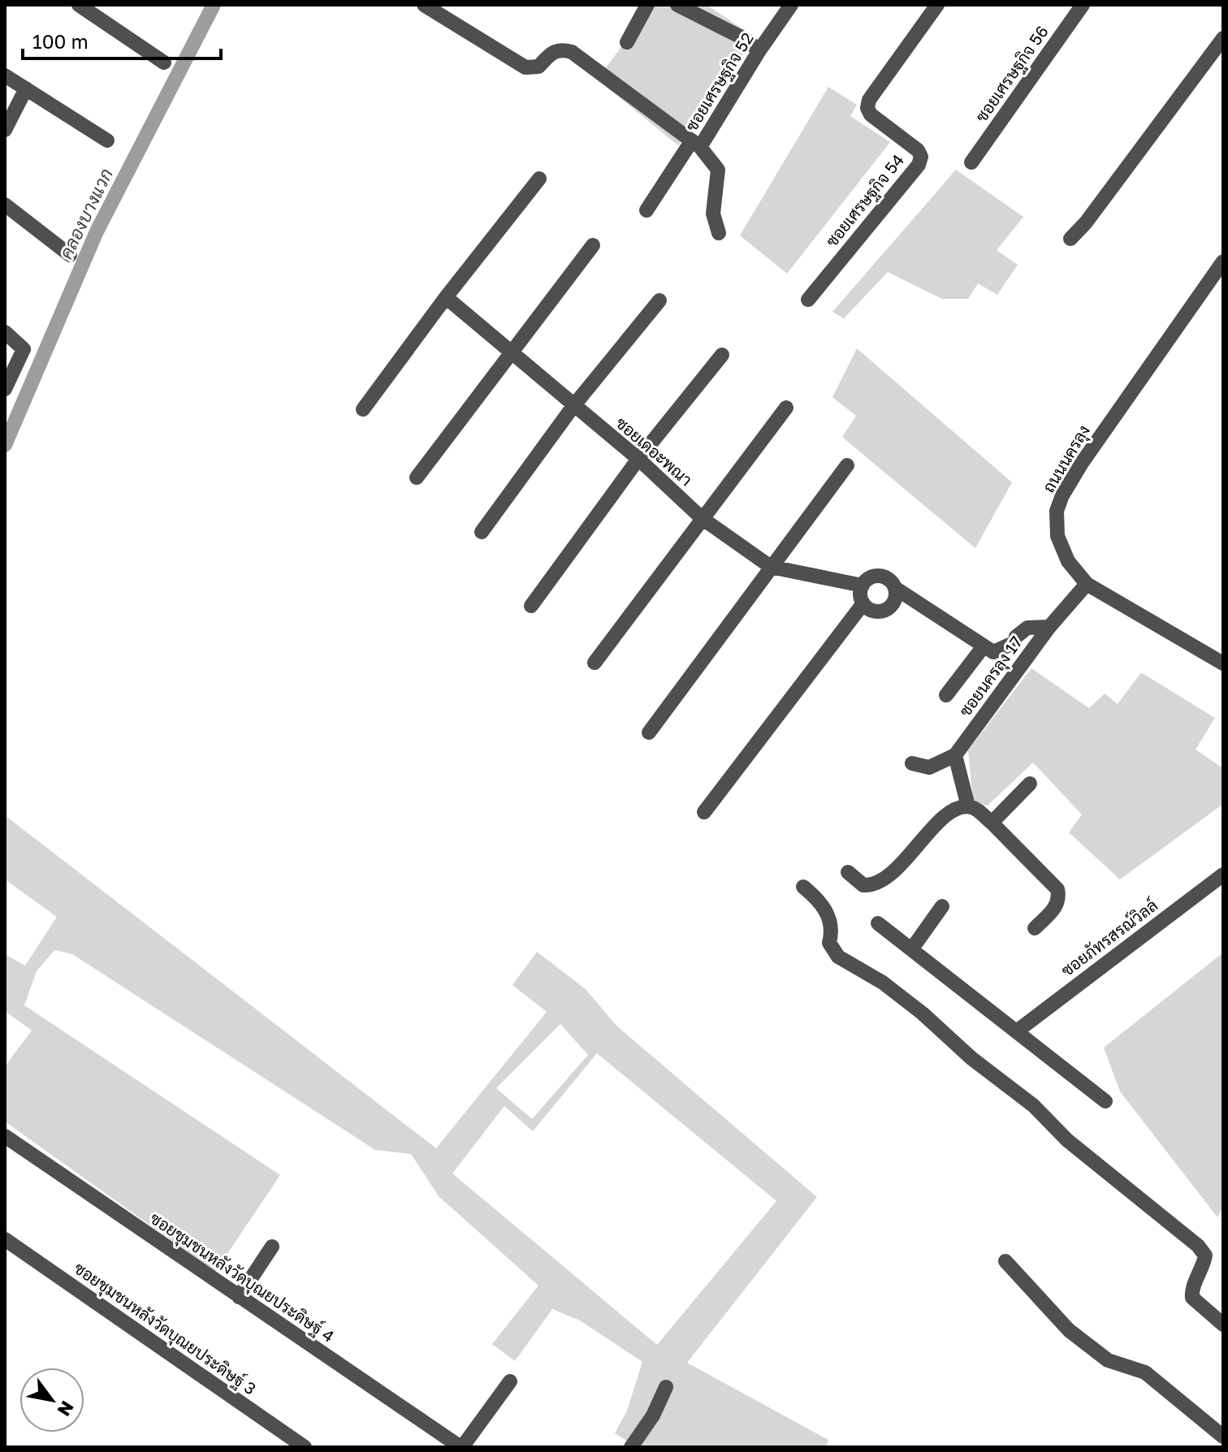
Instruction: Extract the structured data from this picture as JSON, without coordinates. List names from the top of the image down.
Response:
{
  "streets": {
    "street": [
      "ซอยเศรษฐกิจ 56",
      "ซอยเศรษฐกิจ 52",
      "ซอยเศรษฐกิจ 54",
      "ซอยเดอะพณา",
      "ถนนนครลุง",
      "ซอยนครลุง 17",
      "ซอยภัทรสรณ์วิลล์",
      "ซอยชุมชนหลังวัดบุณยประดิษฐ์ 4",
      "ซอยชุมชนหลังวัดบุณยประดิษฐ์ 3"
    ]
  },
  "crossings": [
    ["ถนนนครลุง", "ซอยนครลุง 17"]
  ],
  "water": ["คลองบางแวก"],
  "scale_bar": "100 m",
  "north": "bottom right"
}
